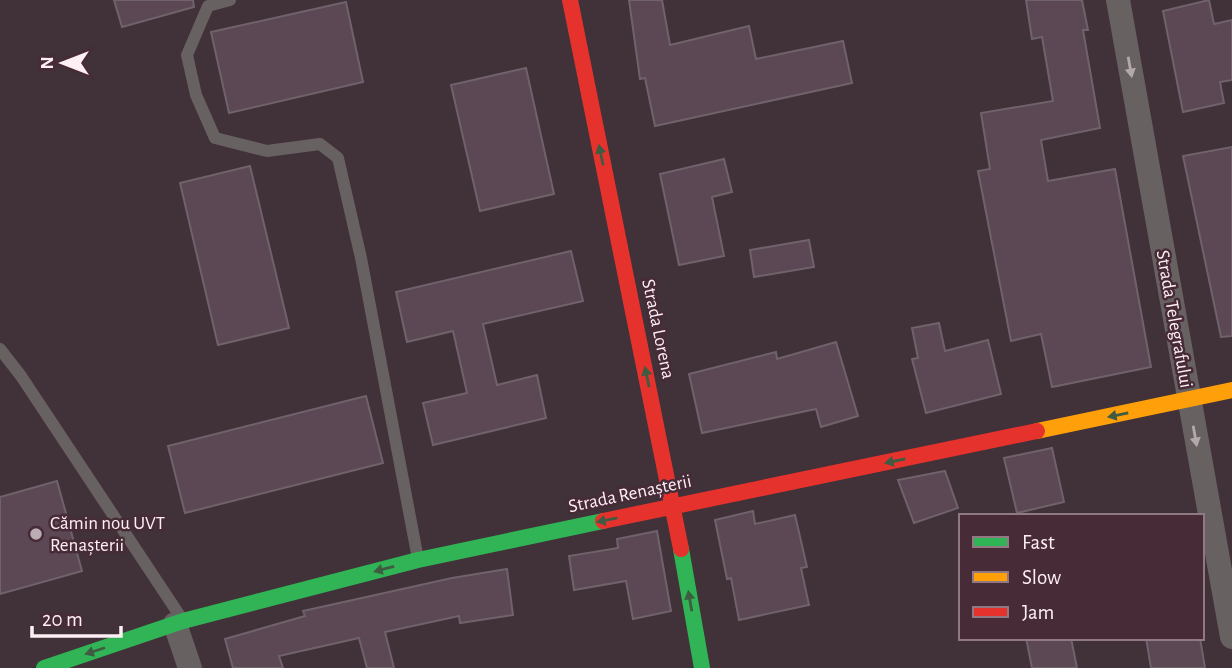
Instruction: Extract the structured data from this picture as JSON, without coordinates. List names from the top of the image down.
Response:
{
  "streets": {
    "street": ["Strada Telegrafului", "Strada Lorena", "Strada Renașterii"]
  },
  "crossings": [
    ["Strada Telegrafului", "Strada Renașterii"],
    ["Strada Lorena", "Strada Renașterii"]
  ],
  "one_way": ["Strada Telegrafului", "Strada Lorena", "Strada Renașterii"],
  "places": ["Cămin nou UVT Renașterii"],
  "legend": ["Fast", "Slow", "Jam"],
  "scale_bar": "20 m",
  "north": "left"
}
